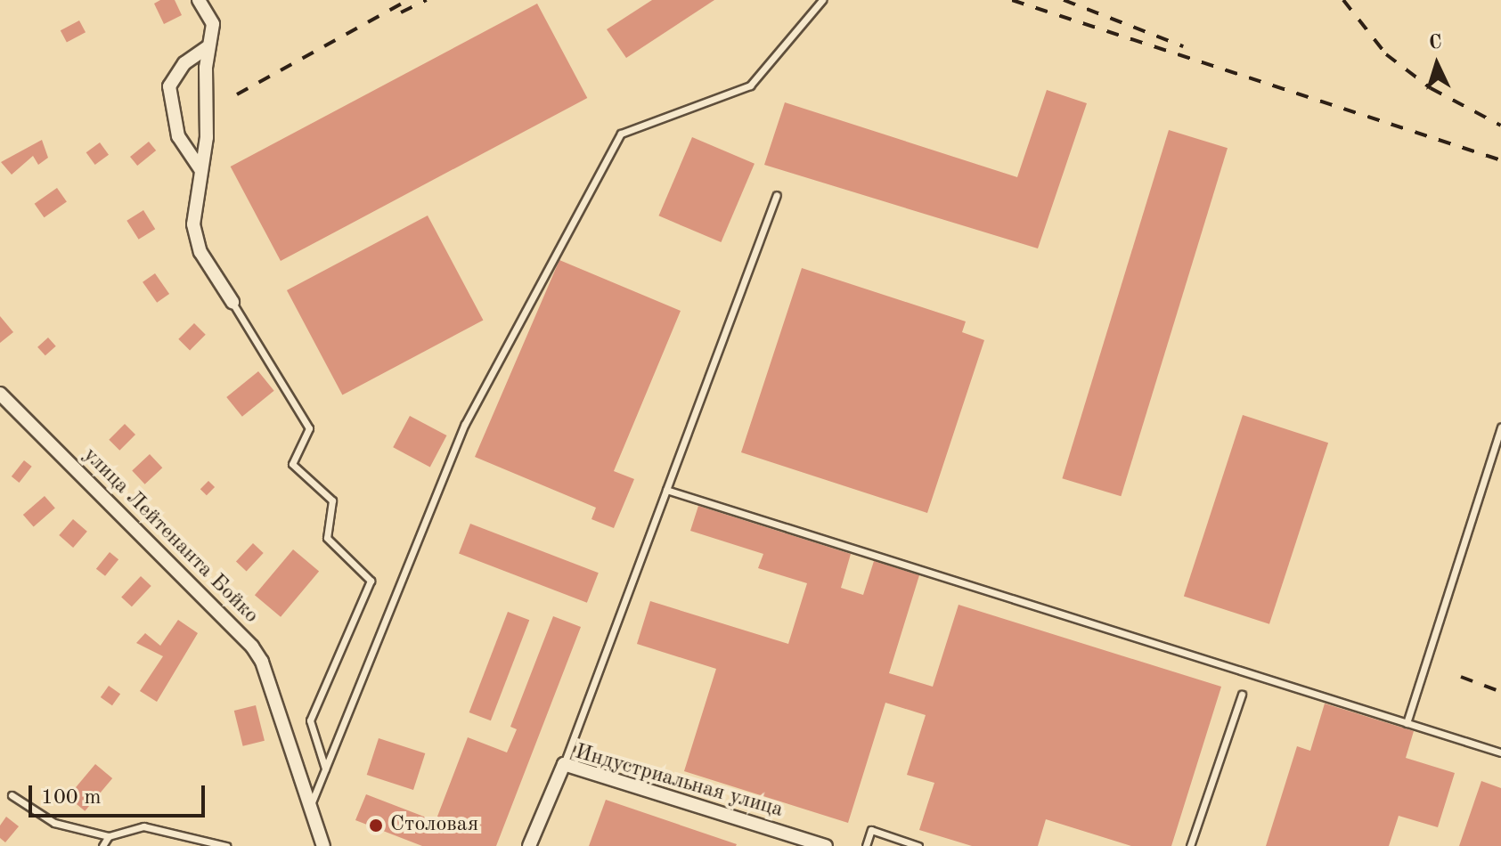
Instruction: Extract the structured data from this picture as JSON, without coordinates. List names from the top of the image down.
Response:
{
  "streets": {
    "street": ["улица Лейтенанта Бойко", "Индустриальная улица"]
  },
  "places": ["Столовая"],
  "scale_bar": "100 m",
  "north": "top"
}
